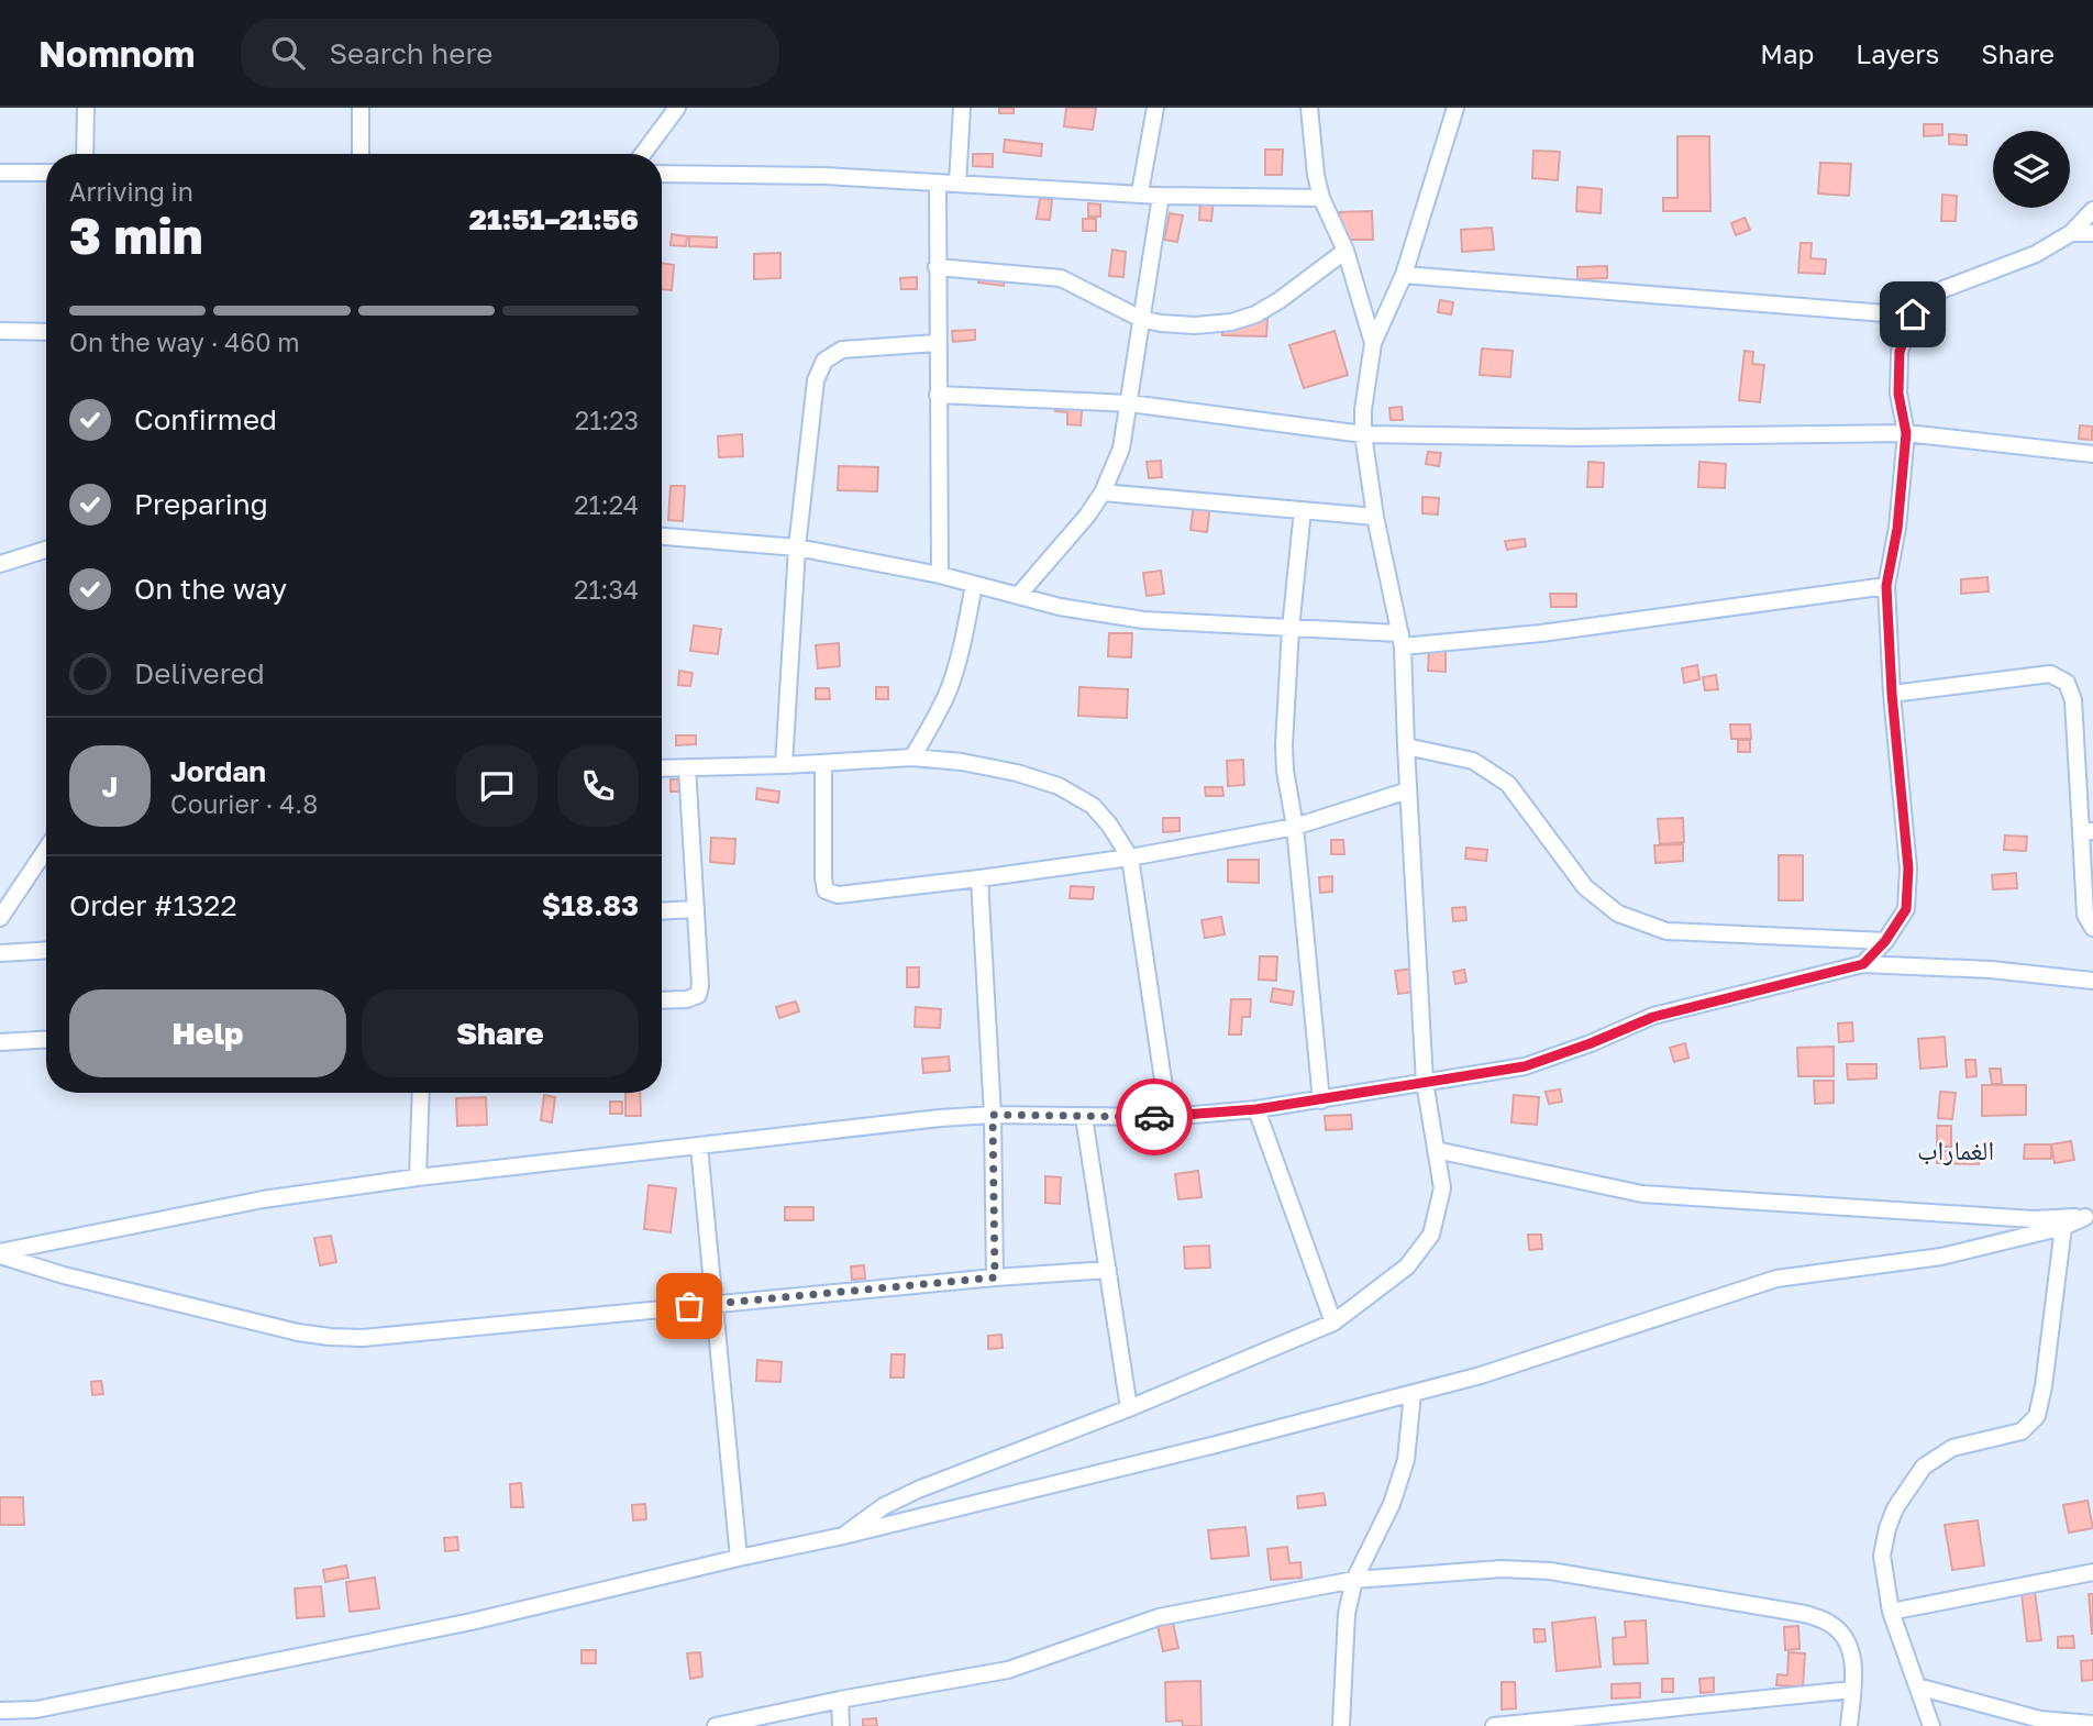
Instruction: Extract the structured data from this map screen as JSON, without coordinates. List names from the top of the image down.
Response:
{
  "districts": ["الغماراب"],
  "page": {
    "header": "Nomnom",
    "search": "Search here",
    "nav": ["Map", "Layers", "Share"],
    "heading": ["3 min", "Arriving in", "21:51–21:56"],
    "panel": [
      "Jordan",
      "Courier · 4.8",
      "Order #1322",
      "$18.83"
    ],
    "bar": "On the way · 460 m",
    "list": [
      ["Confirmed", "21:23"],
      ["Preparing", "21:24"],
      ["On the way", "21:34"],
      "Delivered"
    ],
    "round": "J",
    "buttons": ["Help", "Share"]
  }
}
